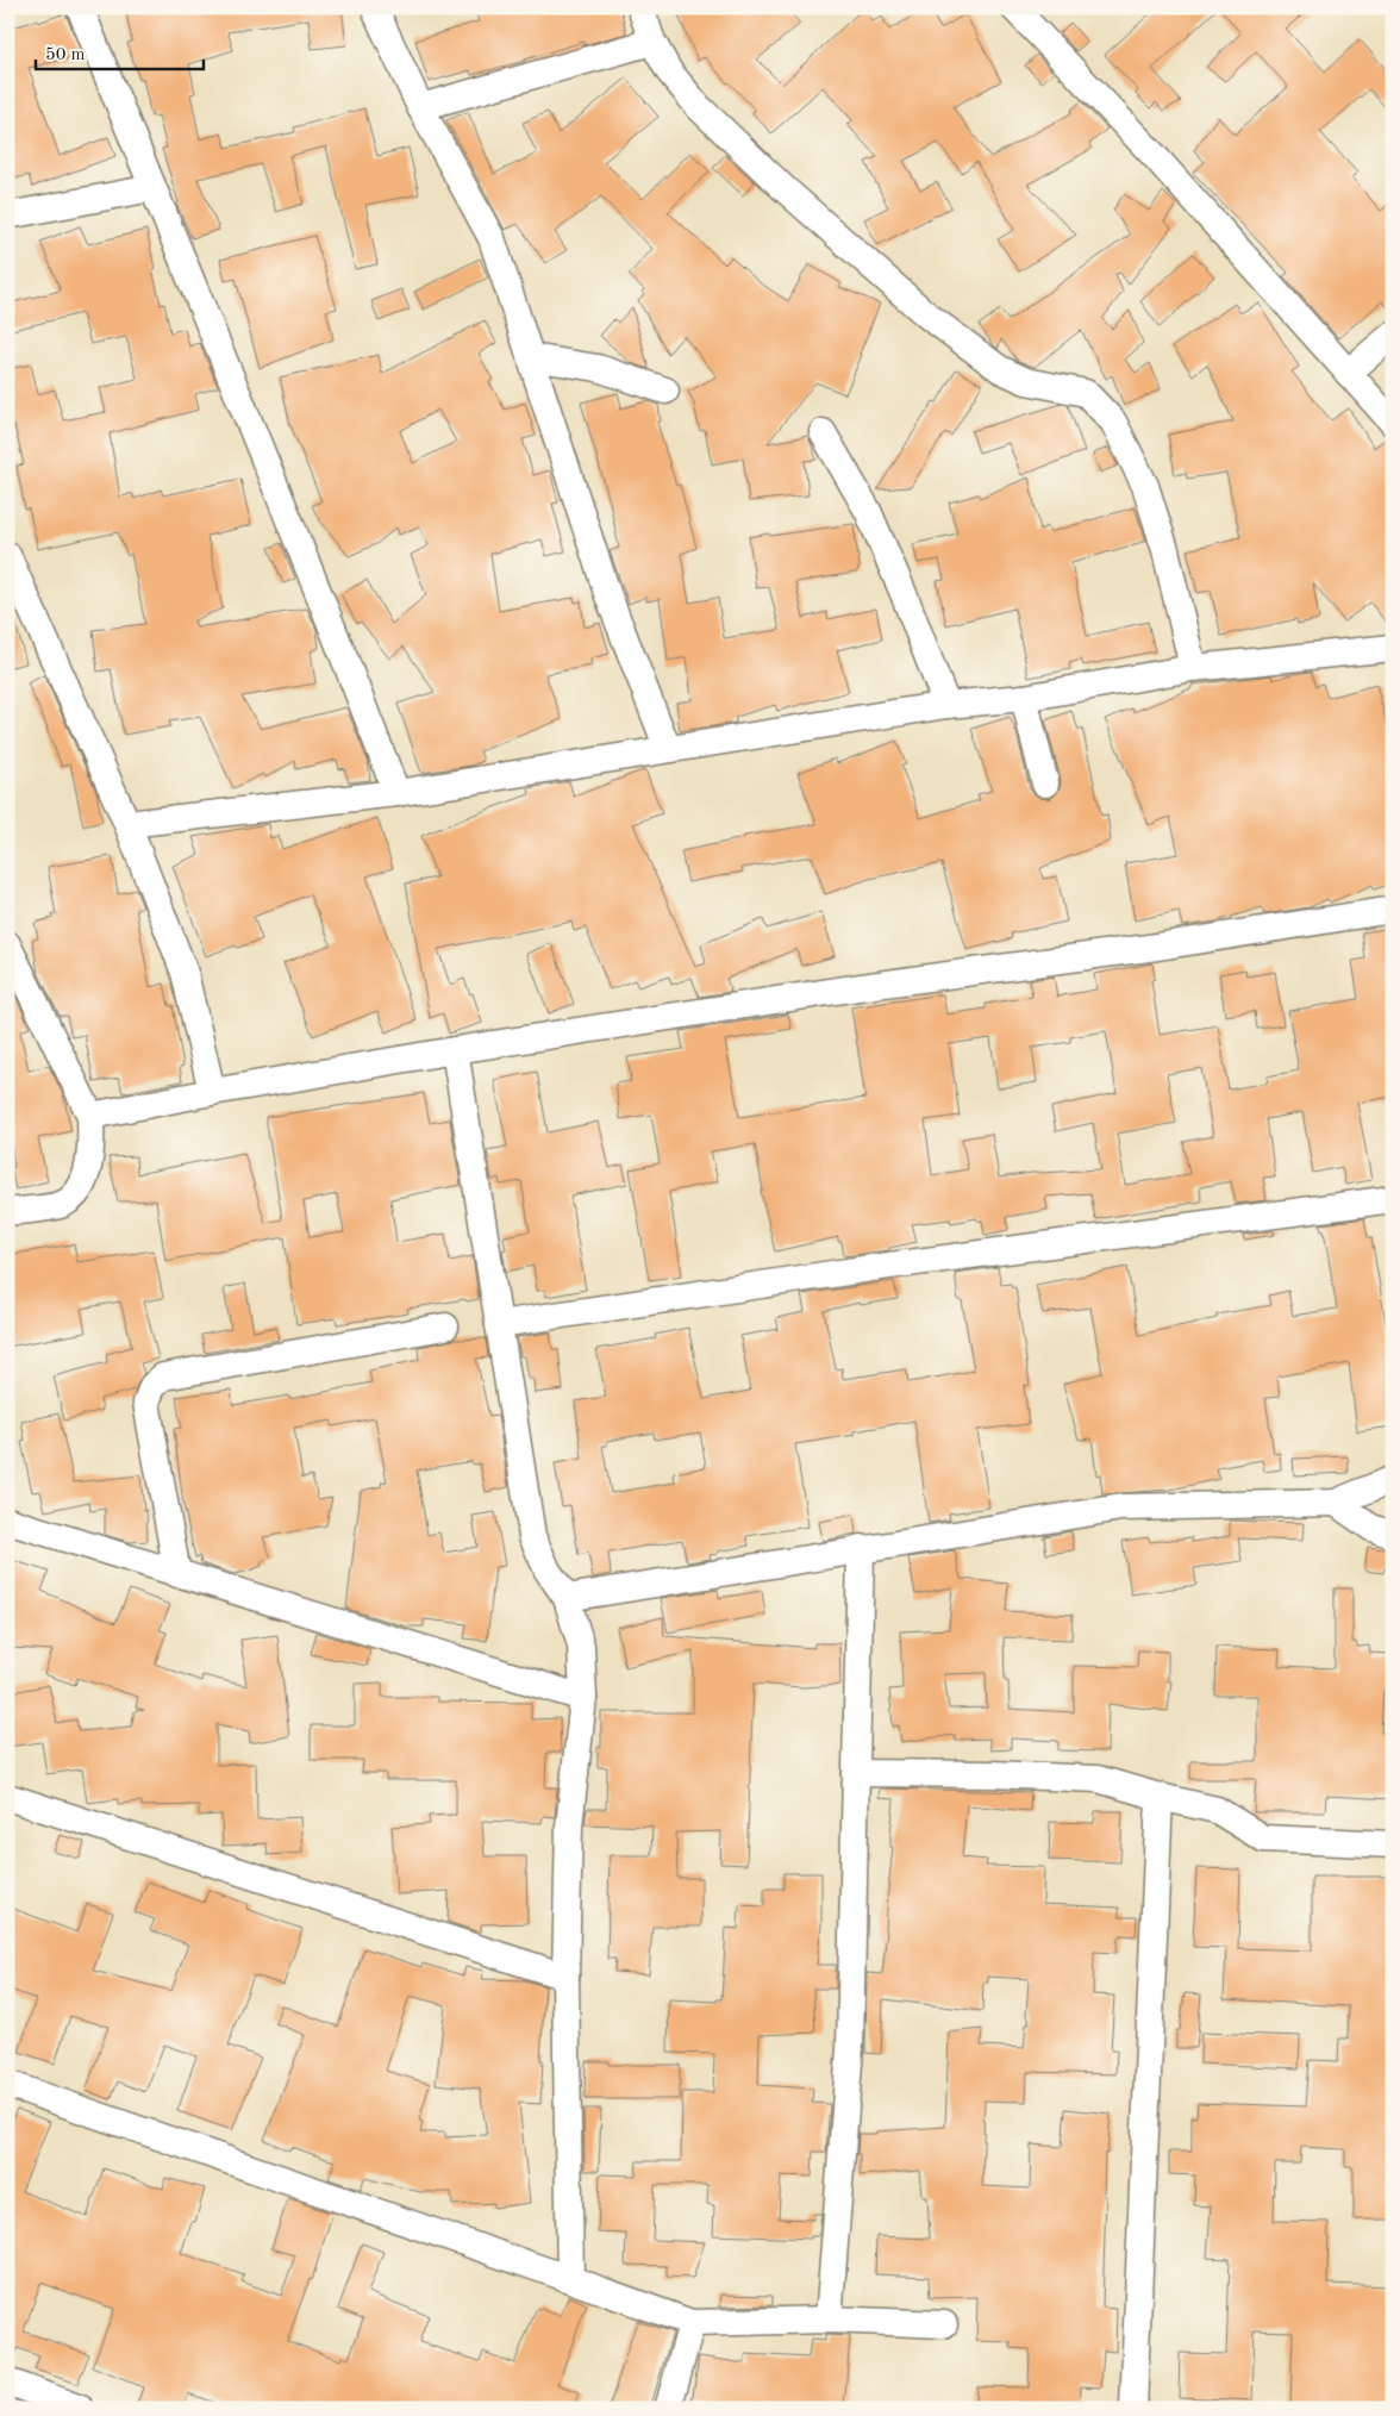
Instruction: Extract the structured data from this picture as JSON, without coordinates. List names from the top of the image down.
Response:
{
  "scale_bar": "50 m"
}
